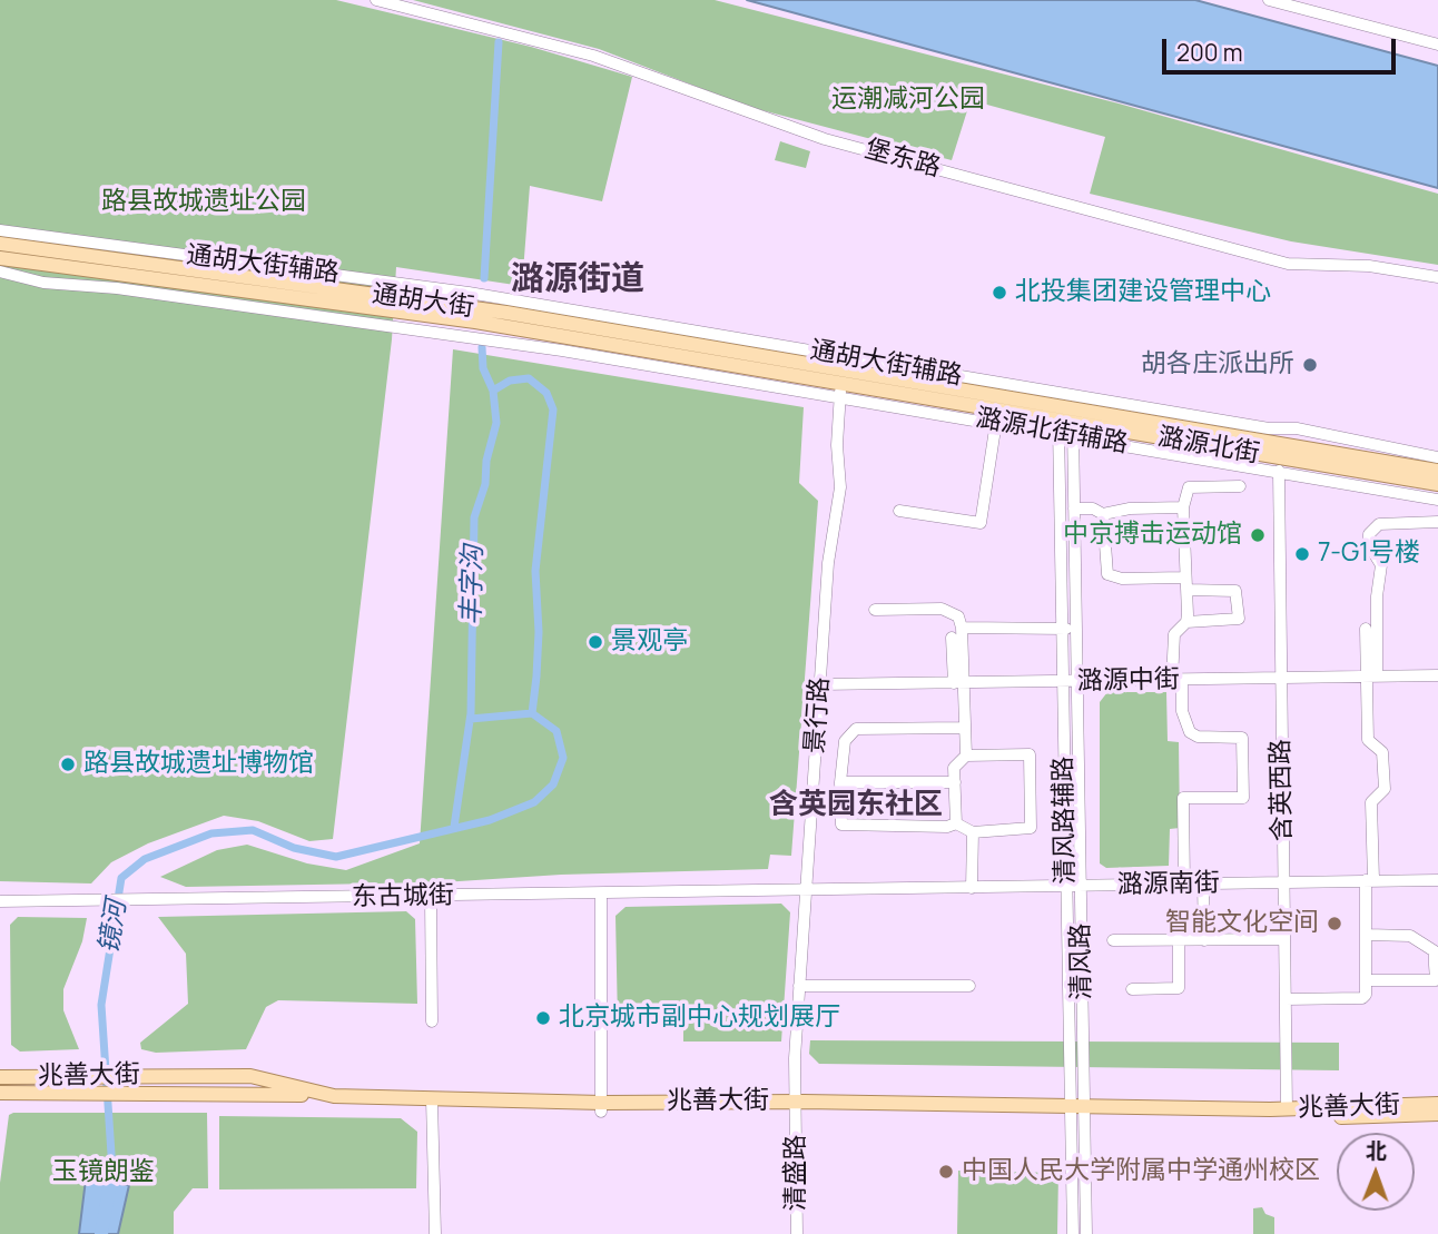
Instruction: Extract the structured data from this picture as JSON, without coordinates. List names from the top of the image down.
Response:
{
  "streets": {
    "main road": ["通胡大街", "潞源北街", "兆善大街"],
    "street": [
      "堡东路",
      "通胡大街辅路",
      "潞源北街辅路",
      "潞源中街",
      "景行路",
      "含英西路",
      "清风路辅路",
      "潞源南街",
      "东古城街",
      "清风路",
      "清盛路"
    ]
  },
  "crossings": [
    ["通胡大街辅路", "通胡大街"],
    ["通胡大街辅路", "潞源北街辅路"],
    ["通胡大街辅路", "潞源北街"],
    ["通胡大街辅路", "景行路"],
    ["通胡大街", "潞源北街辅路"],
    ["通胡大街", "潞源北街"],
    ["通胡大街", "景行路"],
    ["潞源北街辅路", "潞源北街"],
    ["潞源北街辅路", "含英西路"],
    ["潞源北街辅路", "清风路辅路"],
    ["潞源北街辅路", "清风路"],
    ["潞源北街", "清风路辅路"],
    ["潞源北街", "清风路"],
    ["潞源中街", "景行路"],
    ["潞源中街", "含英西路"],
    ["潞源中街", "清风路辅路"],
    ["潞源中街", "清风路"],
    ["景行路", "潞源南街"],
    ["景行路", "东古城街"],
    ["景行路", "兆善大街"],
    ["景行路", "清盛路"],
    ["含英西路", "潞源南街"],
    ["含英西路", "兆善大街"],
    ["清风路辅路", "潞源南街"],
    ["清风路辅路", "清风路"],
    ["清风路辅路", "兆善大街"],
    ["潞源南街", "东古城街"],
    ["潞源南街", "清风路"],
    ["清风路", "兆善大街"],
    ["兆善大街", "清盛路"]
  ],
  "districts": ["潞源街道", "含英园东社区"],
  "water": ["丰字沟", "镜河"],
  "parks": ["运潮减河公园", "路县故城遗址公园", "玉镜朗鉴"],
  "places": [
    "北投集团建设管理中心",
    "胡各庄派出所",
    "中京搏击运动馆",
    "7-G1号楼",
    "景观亭",
    "路县故城遗址博物馆",
    "智能文化空间",
    "北京城市副中心规划展厅",
    "中国人民大学附属中学通州校区"
  ],
  "scale_bar": "200 m",
  "north": "top"
}
